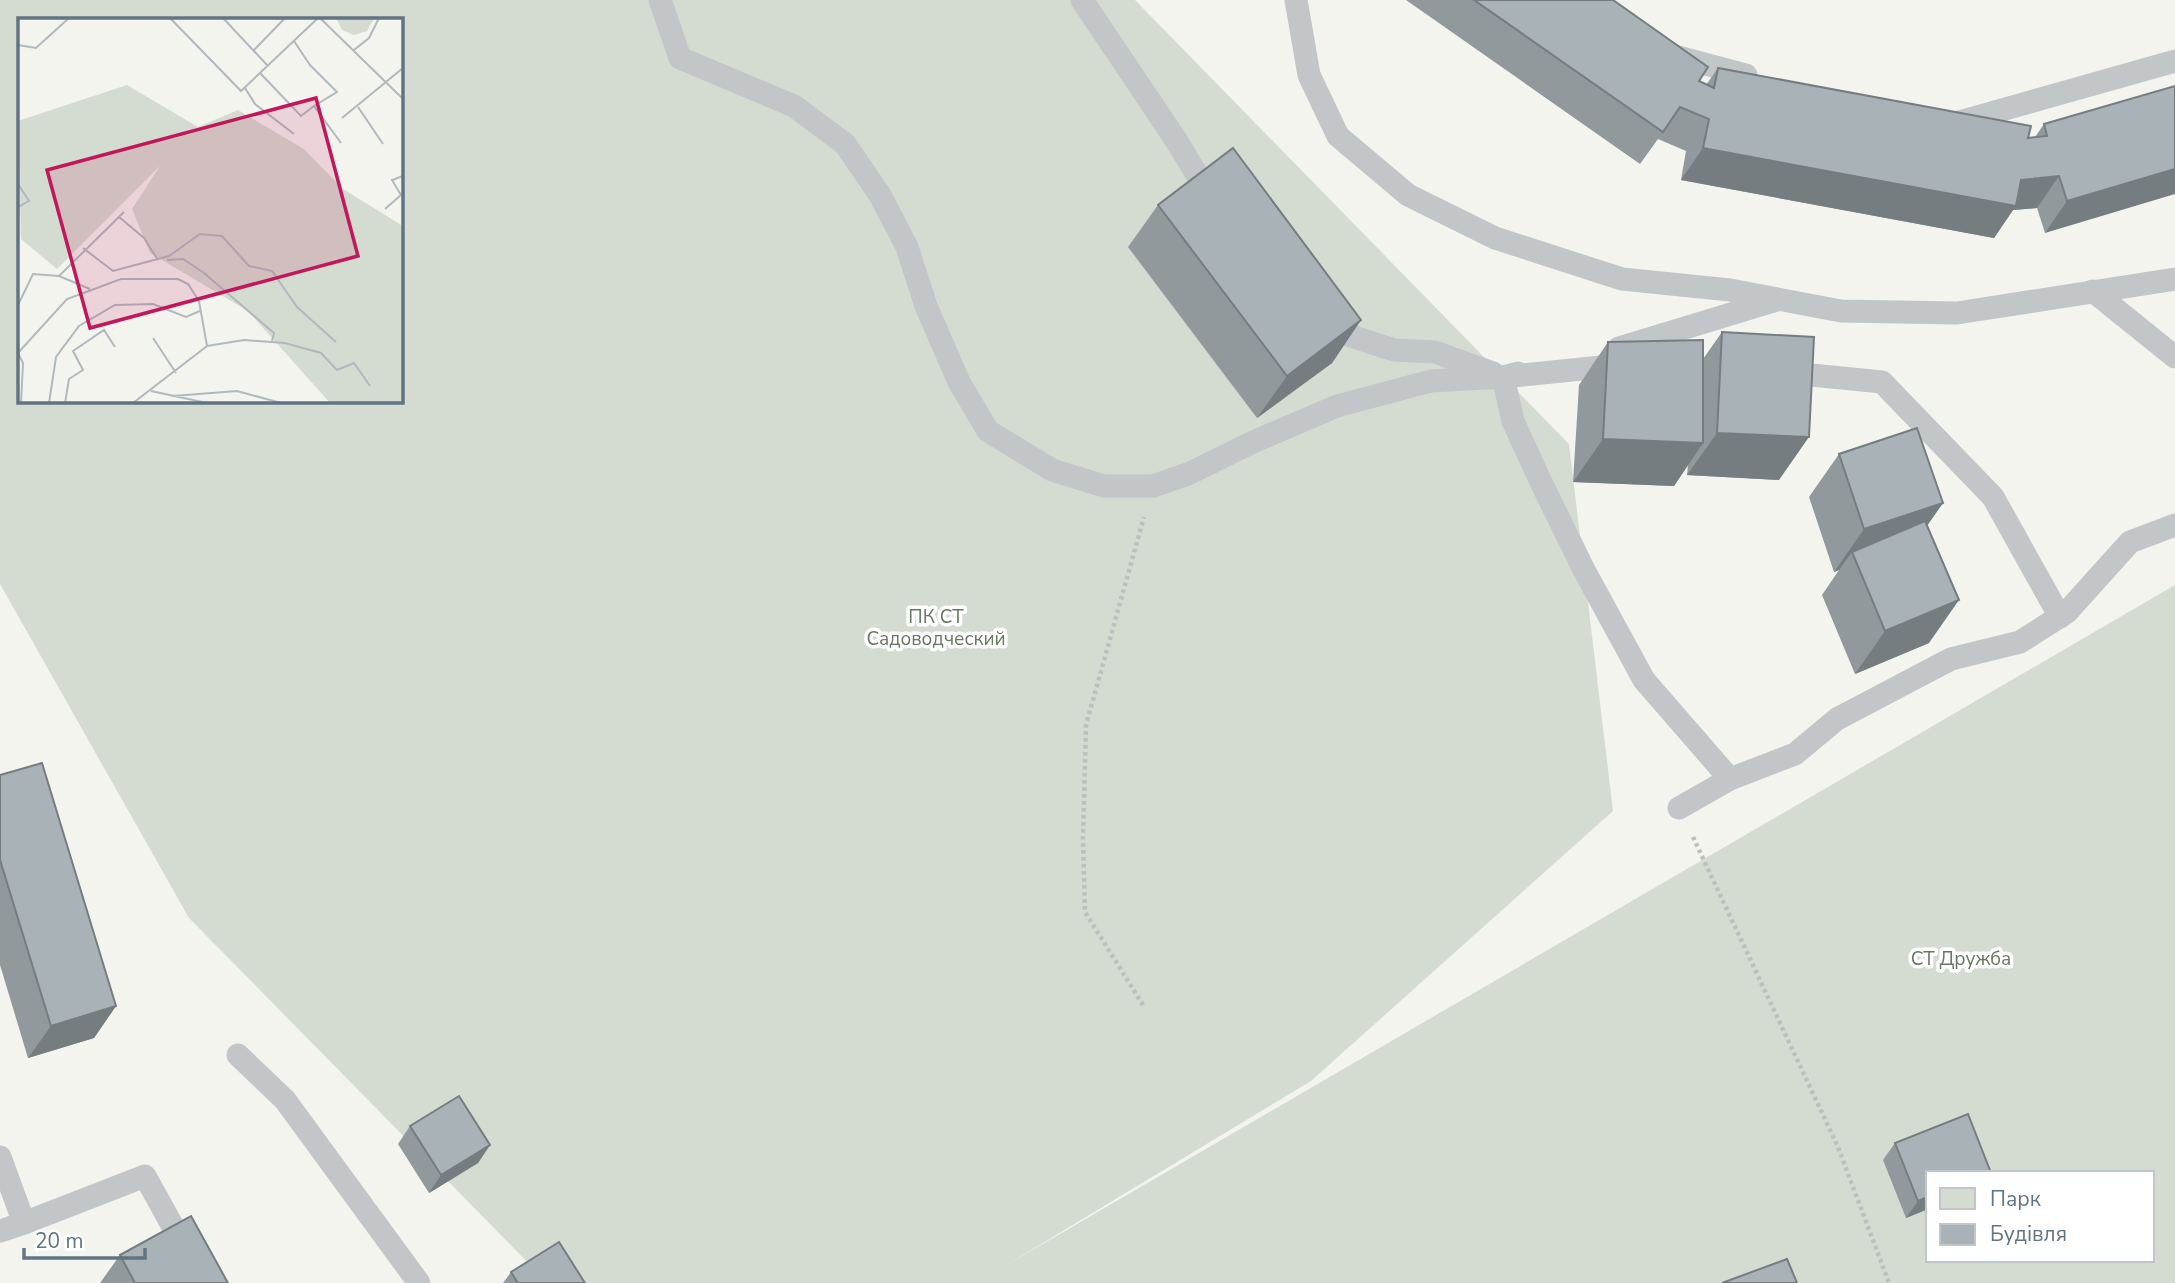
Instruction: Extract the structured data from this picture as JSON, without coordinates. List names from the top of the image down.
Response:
{
  "parks": ["ПК СТ Садоводческий", "СТ Дружба"],
  "legend": ["Парк", "Будівля"],
  "scale_bar": "20 m"
}
